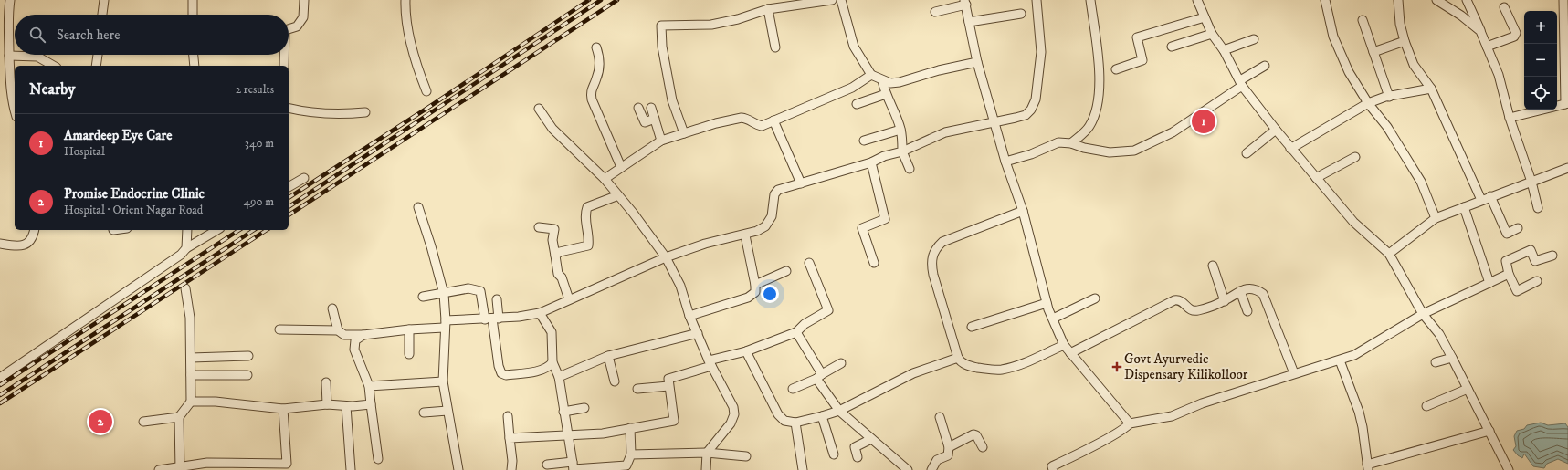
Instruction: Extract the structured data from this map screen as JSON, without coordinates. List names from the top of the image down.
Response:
{
  "places": {
    "health": ["Govt Ayurvedic Dispensary Kilikolloor"]
  },
  "page": {
    "map_buttons": ["+", "−"],
    "search": "Search here",
    "heading": ["Nearby", "2 results"],
    "pins": ["1", "2"],
    "list": [
      {
        "mark": "1",
        "name": "Amardeep Eye Care",
        "note": "Hospital",
        "value": "340 m"
      },
      {
        "mark": "2",
        "name": "Promise Endocrine Clinic",
        "note": "Hospital · Orient Nagar Road",
        "value": "490 m"
      }
    ]
  }
}
